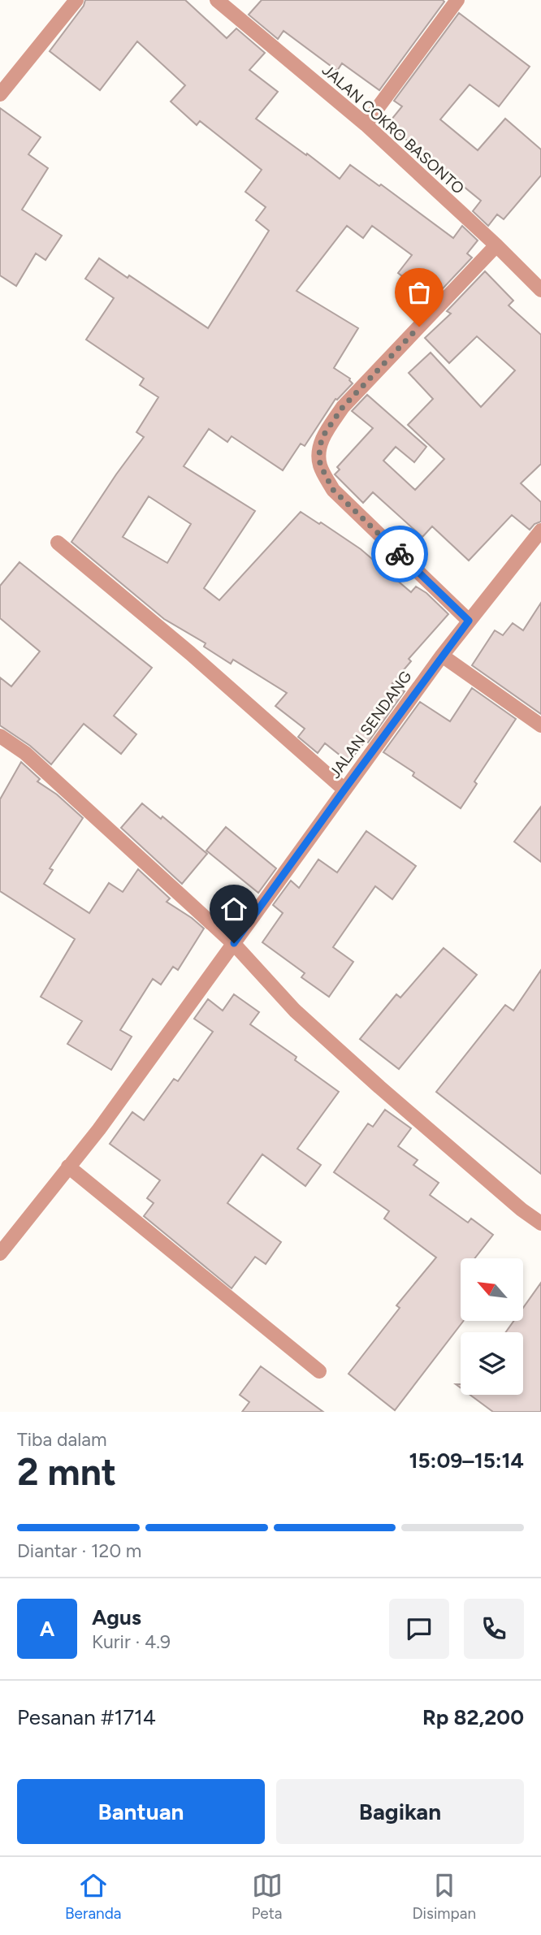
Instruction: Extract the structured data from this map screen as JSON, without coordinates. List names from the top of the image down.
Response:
{
  "streets": {
    "street": ["JALAN COKRO BASONTO", "JALAN SENDANG"]
  },
  "north": "top left",
  "page": {
    "heading": ["2 mnt", "Tiba dalam", "15:09–15:14"],
    "panel": [
      "Agus",
      "Kurir · 4.9",
      "Pesanan #1714",
      "Rp 82,200"
    ],
    "bar": "Diantar · 120 m",
    "round": "A",
    "buttons": ["Bantuan", "Bagikan"],
    "tabs": ["Beranda", "Peta", "Disimpan"]
  }
}
